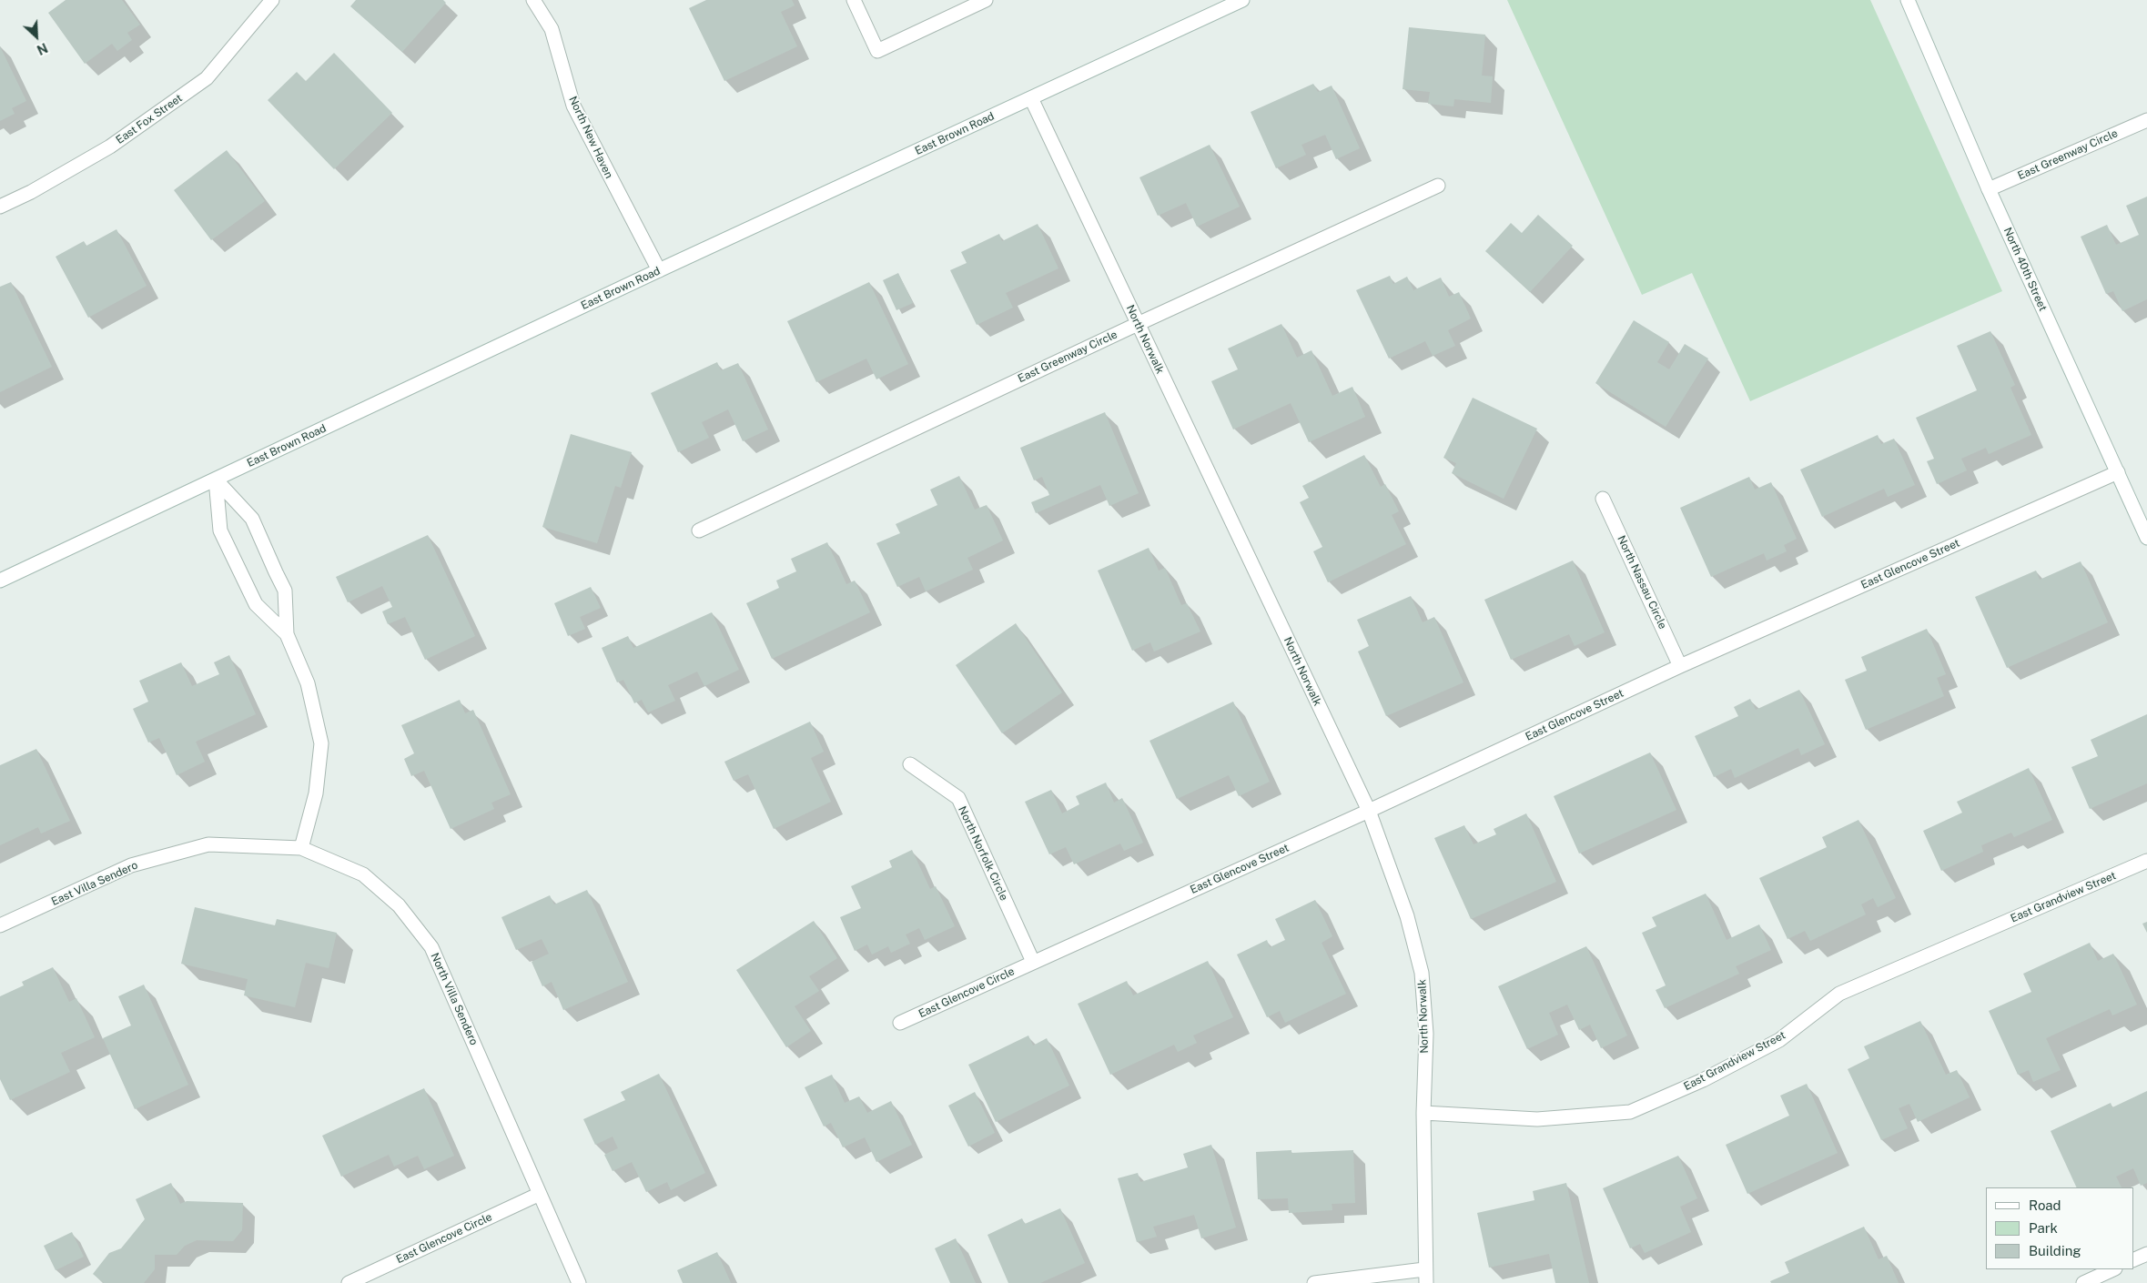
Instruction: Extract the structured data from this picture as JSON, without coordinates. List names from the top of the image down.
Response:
{
  "streets": {
    "street": [
      "East Fox Street",
      "East Brown Road",
      "North New Haven",
      "East Greenway Circle",
      "North 40th Street",
      "North Norwalk",
      "East Glencove Street",
      "North Nassau Circle",
      "North Norfolk Circle",
      "East Villa Sendero",
      "East Grandview Street",
      "East Glencove Circle",
      "North Villa Sendero"
    ]
  },
  "crossings": [
    ["East Brown Road", "North New Haven"],
    ["East Brown Road", "North Norwalk"],
    ["East Greenway Circle", "North 40th Street"],
    ["East Greenway Circle", "North Norwalk"],
    ["North 40th Street", "East Glencove Street"],
    ["North Norwalk", "East Glencove Street"],
    ["North Norwalk", "East Grandview Street"],
    ["East Glencove Street", "North Nassau Circle"],
    ["East Glencove Street", "North Norfolk Circle"],
    ["East Glencove Street", "East Glencove Circle"],
    ["North Norfolk Circle", "East Glencove Circle"],
    ["East Villa Sendero", "North Villa Sendero"],
    ["East Glencove Circle", "North Villa Sendero"]
  ],
  "legend": ["Road", "Park", "Building"],
  "north": "bottom right"
}
